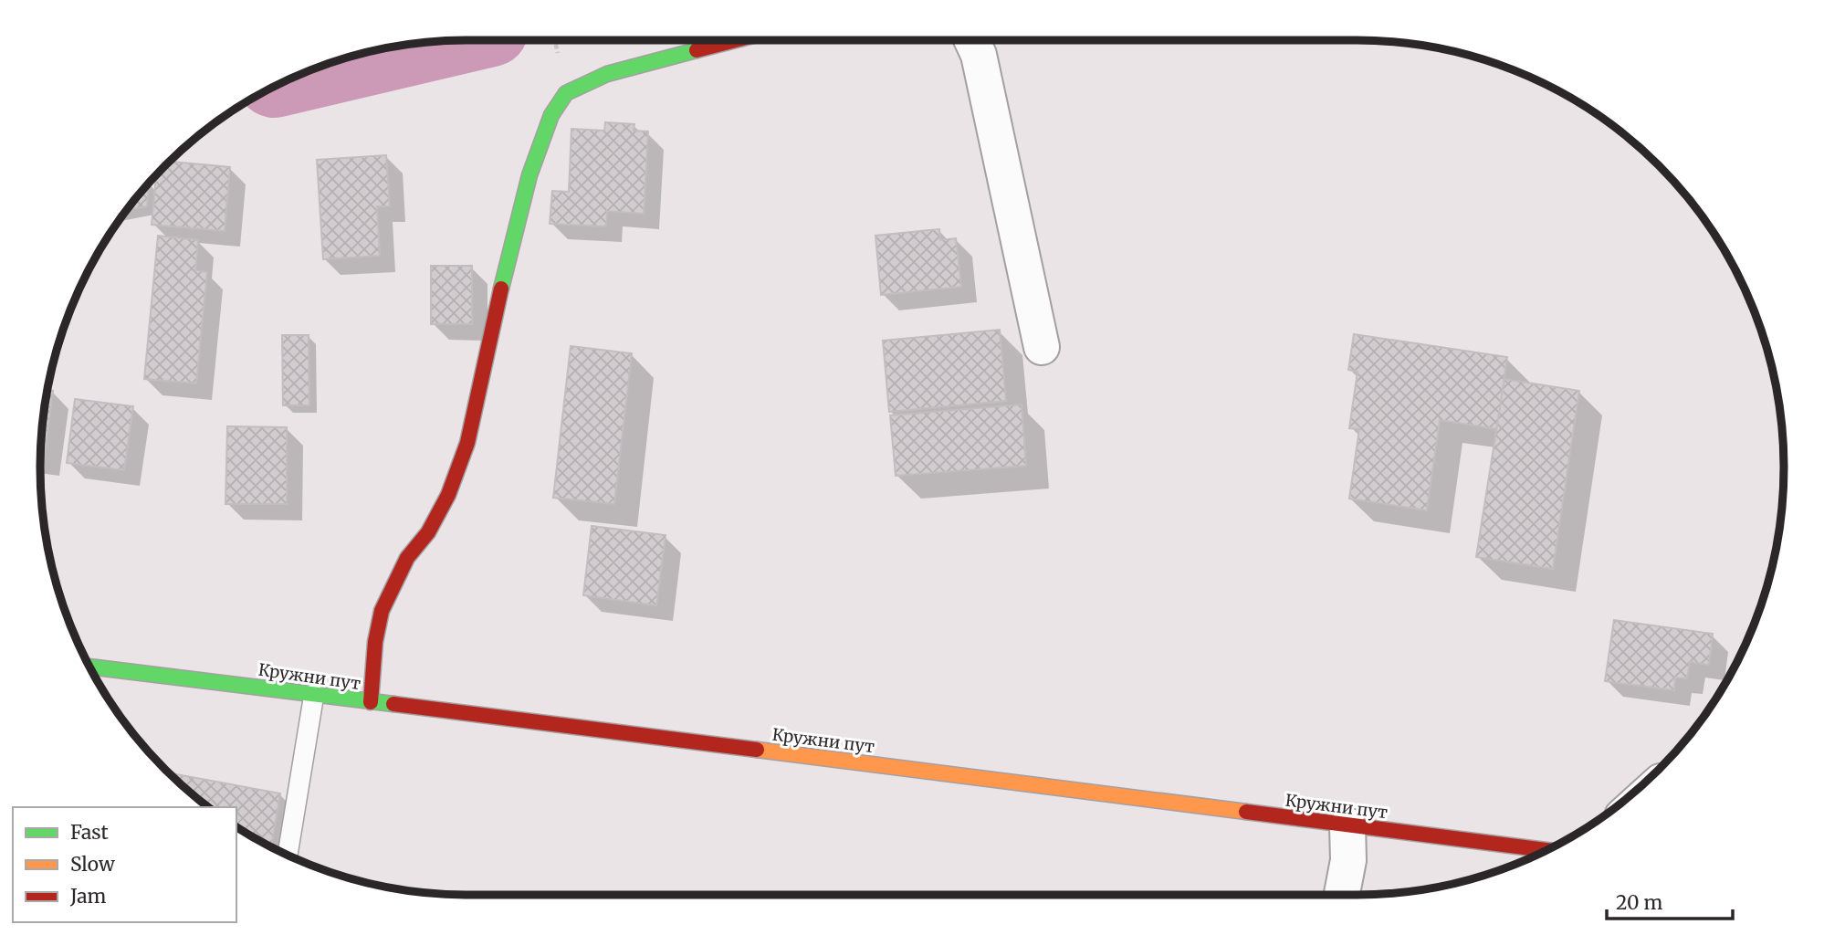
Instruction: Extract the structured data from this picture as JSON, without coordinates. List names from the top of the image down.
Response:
{
  "streets": {
    "main road": ["Кружни пут"]
  },
  "legend": ["Fast", "Slow", "Jam"],
  "scale_bar": "20 m"
}
